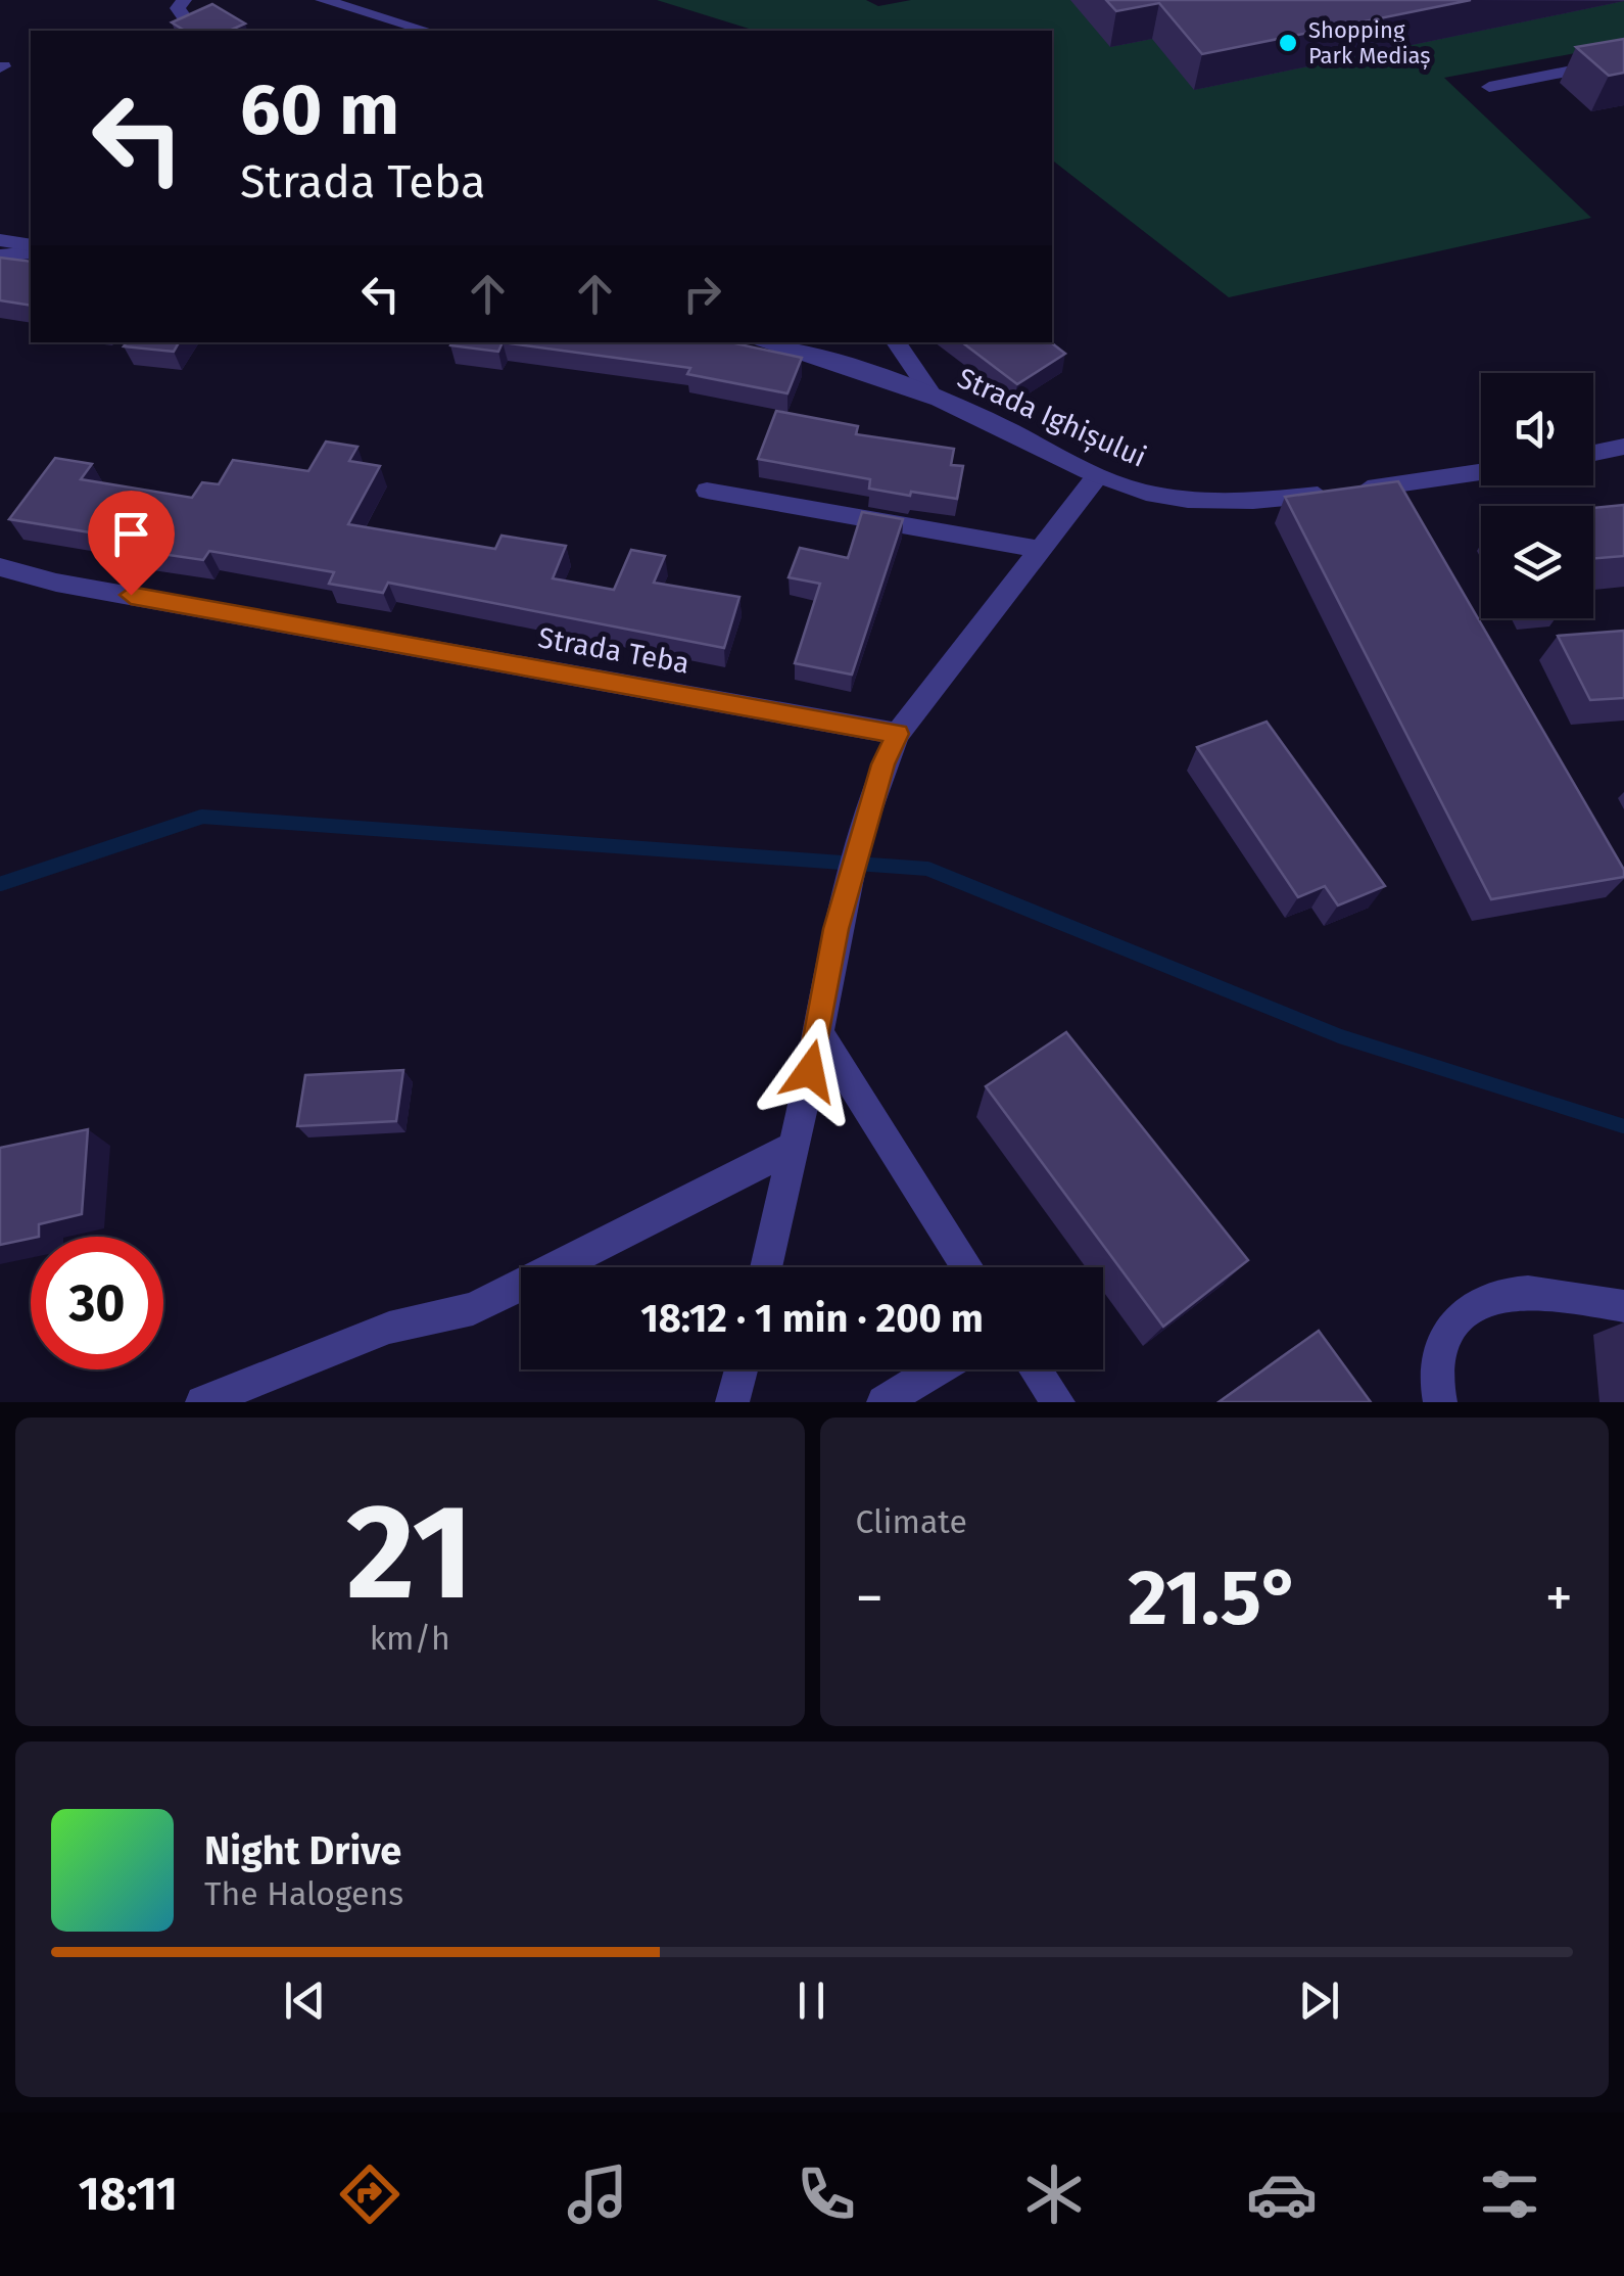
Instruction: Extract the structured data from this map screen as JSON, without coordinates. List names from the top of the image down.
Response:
{
  "streets": {
    "street": ["Strada Ighișului", "Strada Teba"]
  },
  "places": ["Shopping Park Mediaș"],
  "page": {
    "turn": ["60 m", "Strada Teba"],
    "limit": "30",
    "trip": "18:12 · 1 min · 200 m",
    "tile": [
      ["21", "km/h"],
      "Climate"
    ],
    "heat": ["−", "21.5°", "+"],
    "song": ["Night Drive", "The Halogens"],
    "tabs": "18:11"
  }
}
